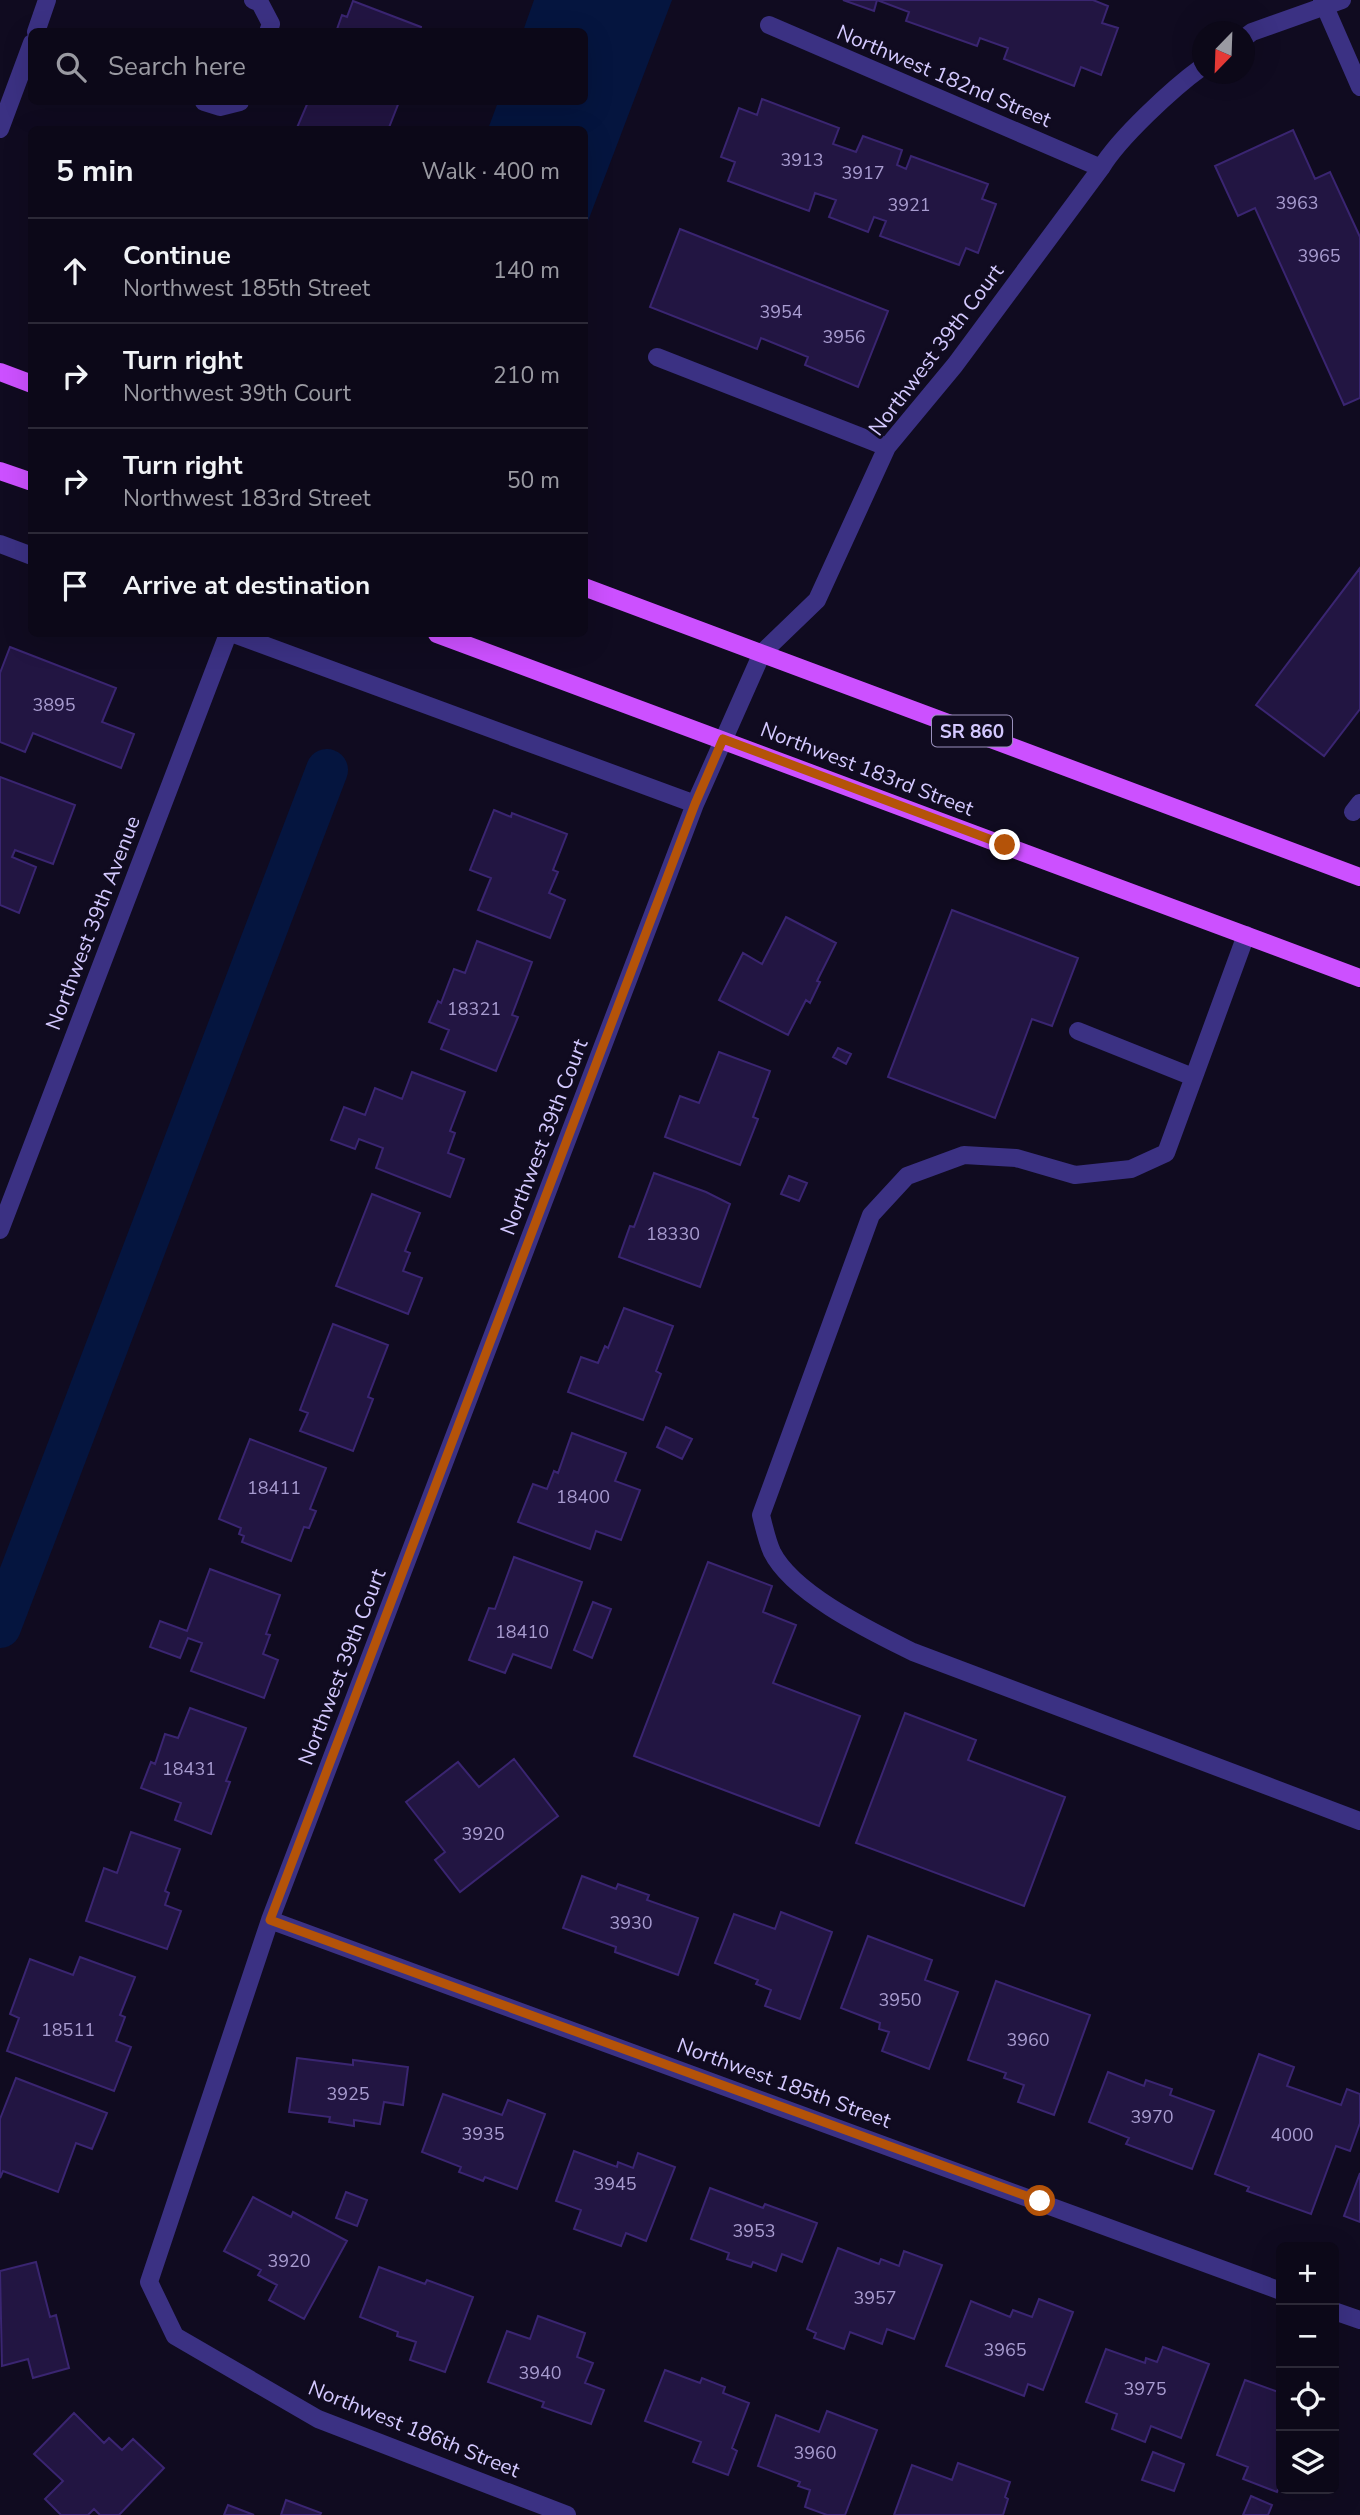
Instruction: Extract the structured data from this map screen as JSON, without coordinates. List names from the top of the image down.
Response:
{
  "streets": {
    "main road": ["SR 860", "Northwest 183rd Street"],
    "street": [
      "Northwest 182nd Street",
      "Northwest 39th Court",
      "Northwest 39th Avenue",
      "Northwest 185th Street",
      "Northwest 186th Street"
    ]
  },
  "crossings": [
    ["Northwest 182nd Street", "Northwest 39th Court"],
    ["Northwest 39th Court", "SR 860"],
    ["Northwest 39th Court", "Northwest 183rd Street"],
    ["Northwest 39th Court", "Northwest 185th Street"],
    ["Northwest 39th Court", "Northwest 186th Street"]
  ],
  "house_numbers": [
    "3913",
    "3917",
    "3963",
    "3921",
    "3965",
    "3954",
    "3956",
    "3895",
    "18321",
    "18330",
    "18411",
    "18400",
    "18410",
    "18431",
    "3920",
    "3930",
    "3950",
    "18511",
    "3960",
    "3925",
    "3970",
    "3935",
    "4000",
    "3945",
    "3953",
    "3920",
    "3957",
    "3965",
    "3940",
    "3975",
    "3960"
  ],
  "north": "bottom left",
  "page": {
    "search": "Search here",
    "heading": ["5 min", "Walk · 400 m"],
    "list": [
      ["Continue", "Northwest 185th Street", "140 m"],
      ["Turn right", "Northwest 39th Court", "210 m"],
      ["Turn right", "Northwest 183rd Street", "50 m"],
      "Arrive at destination"
    ],
    "map_buttons": ["+", "−"]
  }
}
